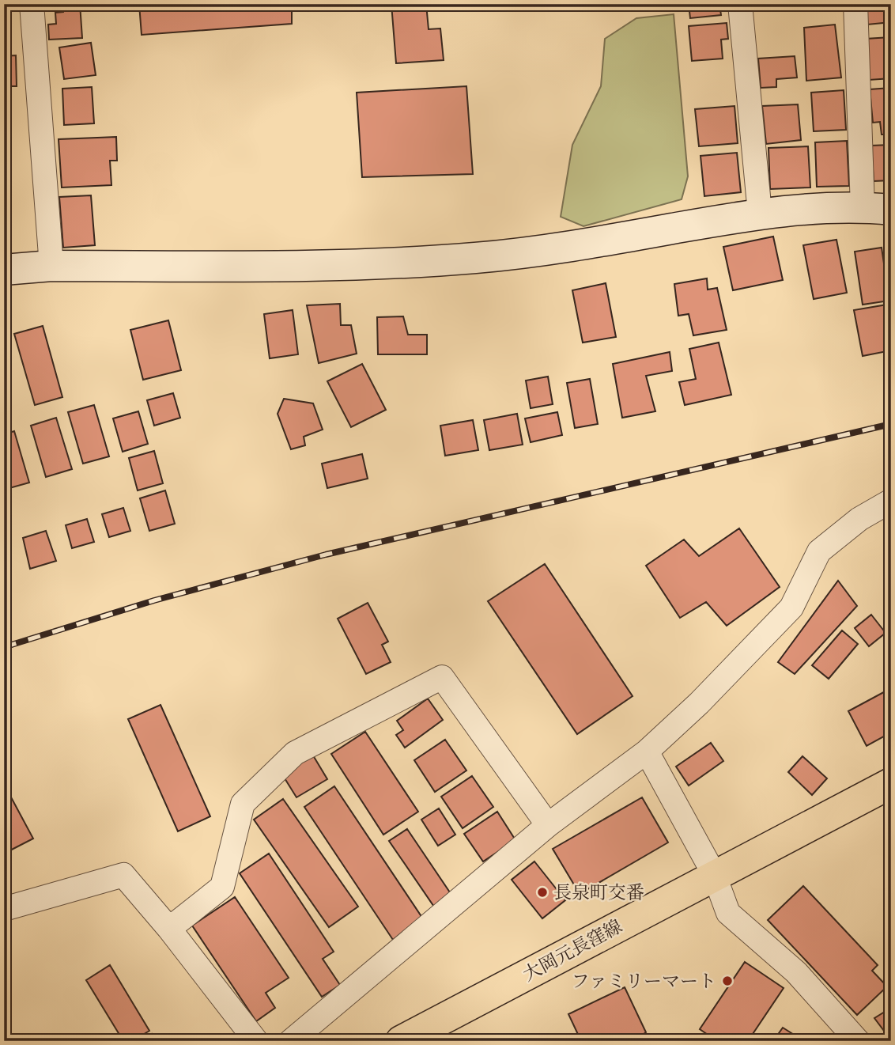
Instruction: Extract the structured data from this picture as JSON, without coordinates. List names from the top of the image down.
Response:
{
  "streets": {
    "main road": ["大岡元長窪線"]
  },
  "places": ["長泉町交番", "ファミリーマート"]
}
